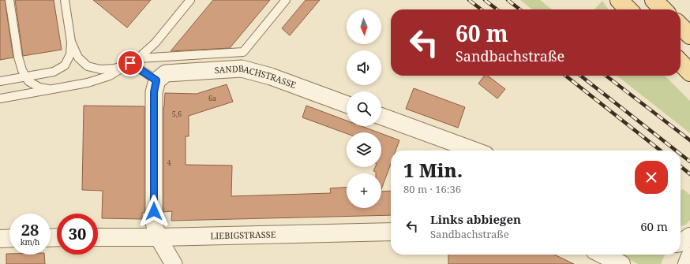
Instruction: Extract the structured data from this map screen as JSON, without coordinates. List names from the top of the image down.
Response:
{
  "streets": {
    "street": ["SANDBACHSTRASSE", "LIEBIGSTRASSE"]
  },
  "house_numbers": ["6a", "5,6", "4"],
  "north": "bottom",
  "page": {
    "map_buttons": "+",
    "turn": ["60 m", "Sandbachstraße"],
    "heading": ["1 Min.", "80 m · 16:36"],
    "list": [
      {
        "name": "Links abbiegen",
        "note": "Sandbachstraße",
        "value": "60 m"
      }
    ],
    "speed": "28 km/h",
    "limit": "30"
  }
}
